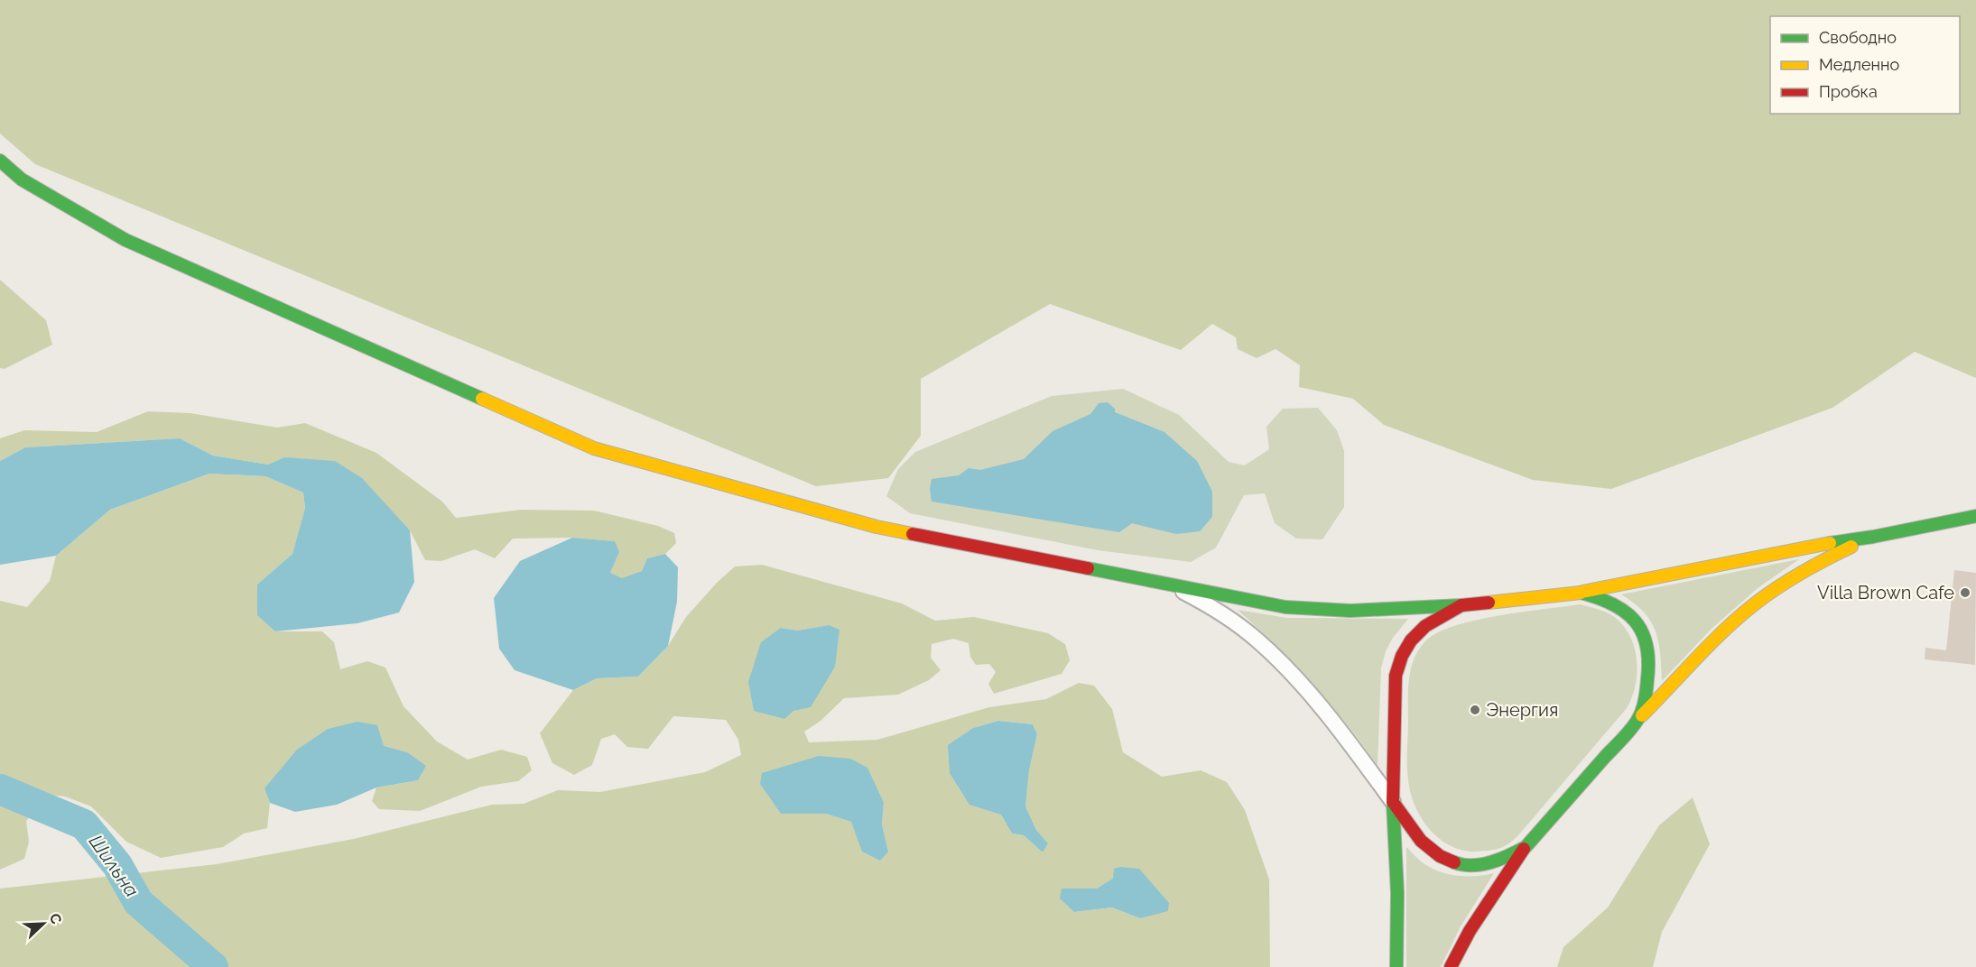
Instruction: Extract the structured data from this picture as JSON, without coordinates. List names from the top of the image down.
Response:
{
  "water": ["Шильна"],
  "places": ["Villa Brown Cafe", "Энергия"],
  "legend": ["Свободно", "Медленно", "Пробка"],
  "north": "top right"
}
